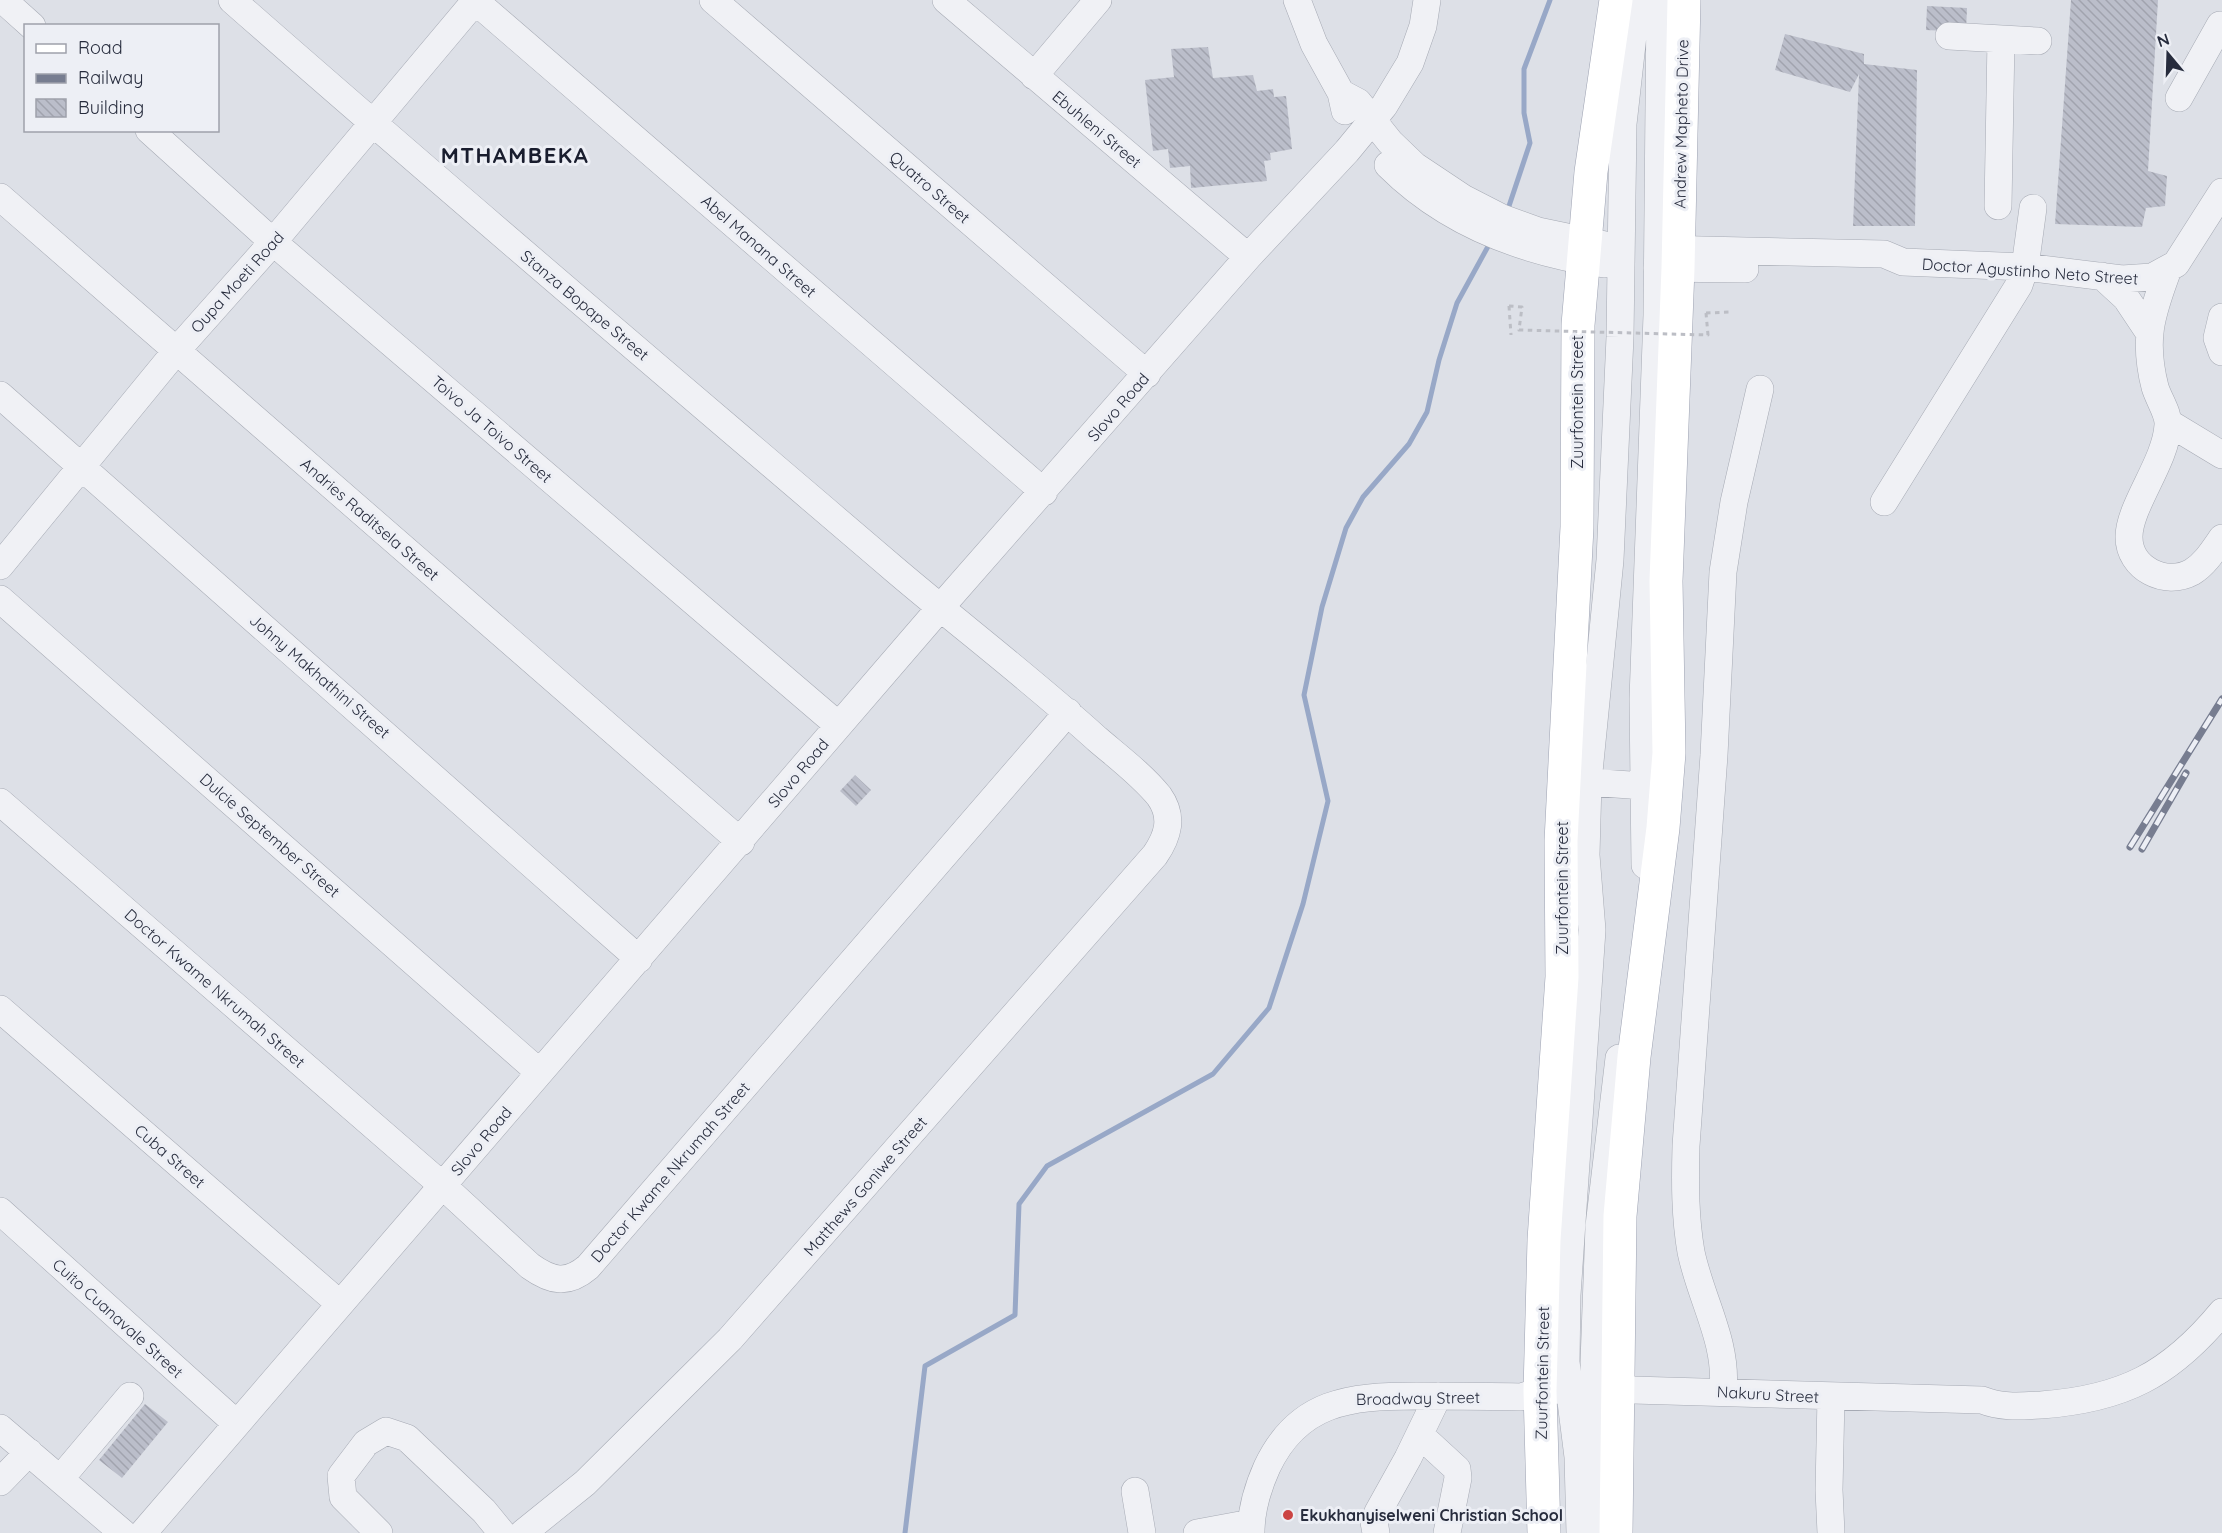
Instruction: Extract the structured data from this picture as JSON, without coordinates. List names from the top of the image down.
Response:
{
  "streets": {
    "main road": ["Andrew Mapheto Drive", "Zuurfontein Street"],
    "street": [
      "Ebuhleni Street",
      "Quatro Street",
      "Abel Manana Street",
      "Doctor Agustinho Neto Street",
      "Oupa Moeti Road",
      "Stanza Bopape Street",
      "Slovo Road",
      "Toivo Ja Toivo Street",
      "Andries Raditsela Street",
      "Johny Makhathini Street",
      "Dulcie September Street",
      "Doctor Kwame Nkrumah Street",
      "Cuba Street",
      "Matthews Goniwe Street",
      "Cuito Cuanavale Street",
      "Nakuru Street",
      "Broadway Street"
    ]
  },
  "crossings": [
    ["Andrew Mapheto Drive", "Doctor Agustinho Neto Street"],
    ["Andrew Mapheto Drive", "Zuurfontein Street"],
    ["Ebuhleni Street", "Slovo Road"],
    ["Quatro Street", "Slovo Road"],
    ["Abel Manana Street", "Oupa Moeti Road"],
    ["Abel Manana Street", "Slovo Road"],
    ["Doctor Agustinho Neto Street", "Zuurfontein Street"],
    ["Doctor Agustinho Neto Street", "Slovo Road"],
    ["Oupa Moeti Road", "Stanza Bopape Street"],
    ["Oupa Moeti Road", "Toivo Ja Toivo Street"],
    ["Oupa Moeti Road", "Andries Raditsela Street"],
    ["Oupa Moeti Road", "Johny Makhathini Street"],
    ["Stanza Bopape Street", "Slovo Road"],
    ["Stanza Bopape Street", "Doctor Kwame Nkrumah Street"],
    ["Stanza Bopape Street", "Matthews Goniwe Street"],
    ["Zuurfontein Street", "Nakuru Street"],
    ["Zuurfontein Street", "Broadway Street"],
    ["Slovo Road", "Toivo Ja Toivo Street"],
    ["Slovo Road", "Andries Raditsela Street"],
    ["Slovo Road", "Johny Makhathini Street"],
    ["Slovo Road", "Dulcie September Street"],
    ["Slovo Road", "Doctor Kwame Nkrumah Street"],
    ["Slovo Road", "Cuba Street"],
    ["Slovo Road", "Cuito Cuanavale Street"],
    ["Nakuru Street", "Broadway Street"]
  ],
  "districts": ["MTHAMBEKA"],
  "places": ["Ekukhanyiselweni Christian School"],
  "legend": ["Road", "Railway", "Building"],
  "north": "top"
}
